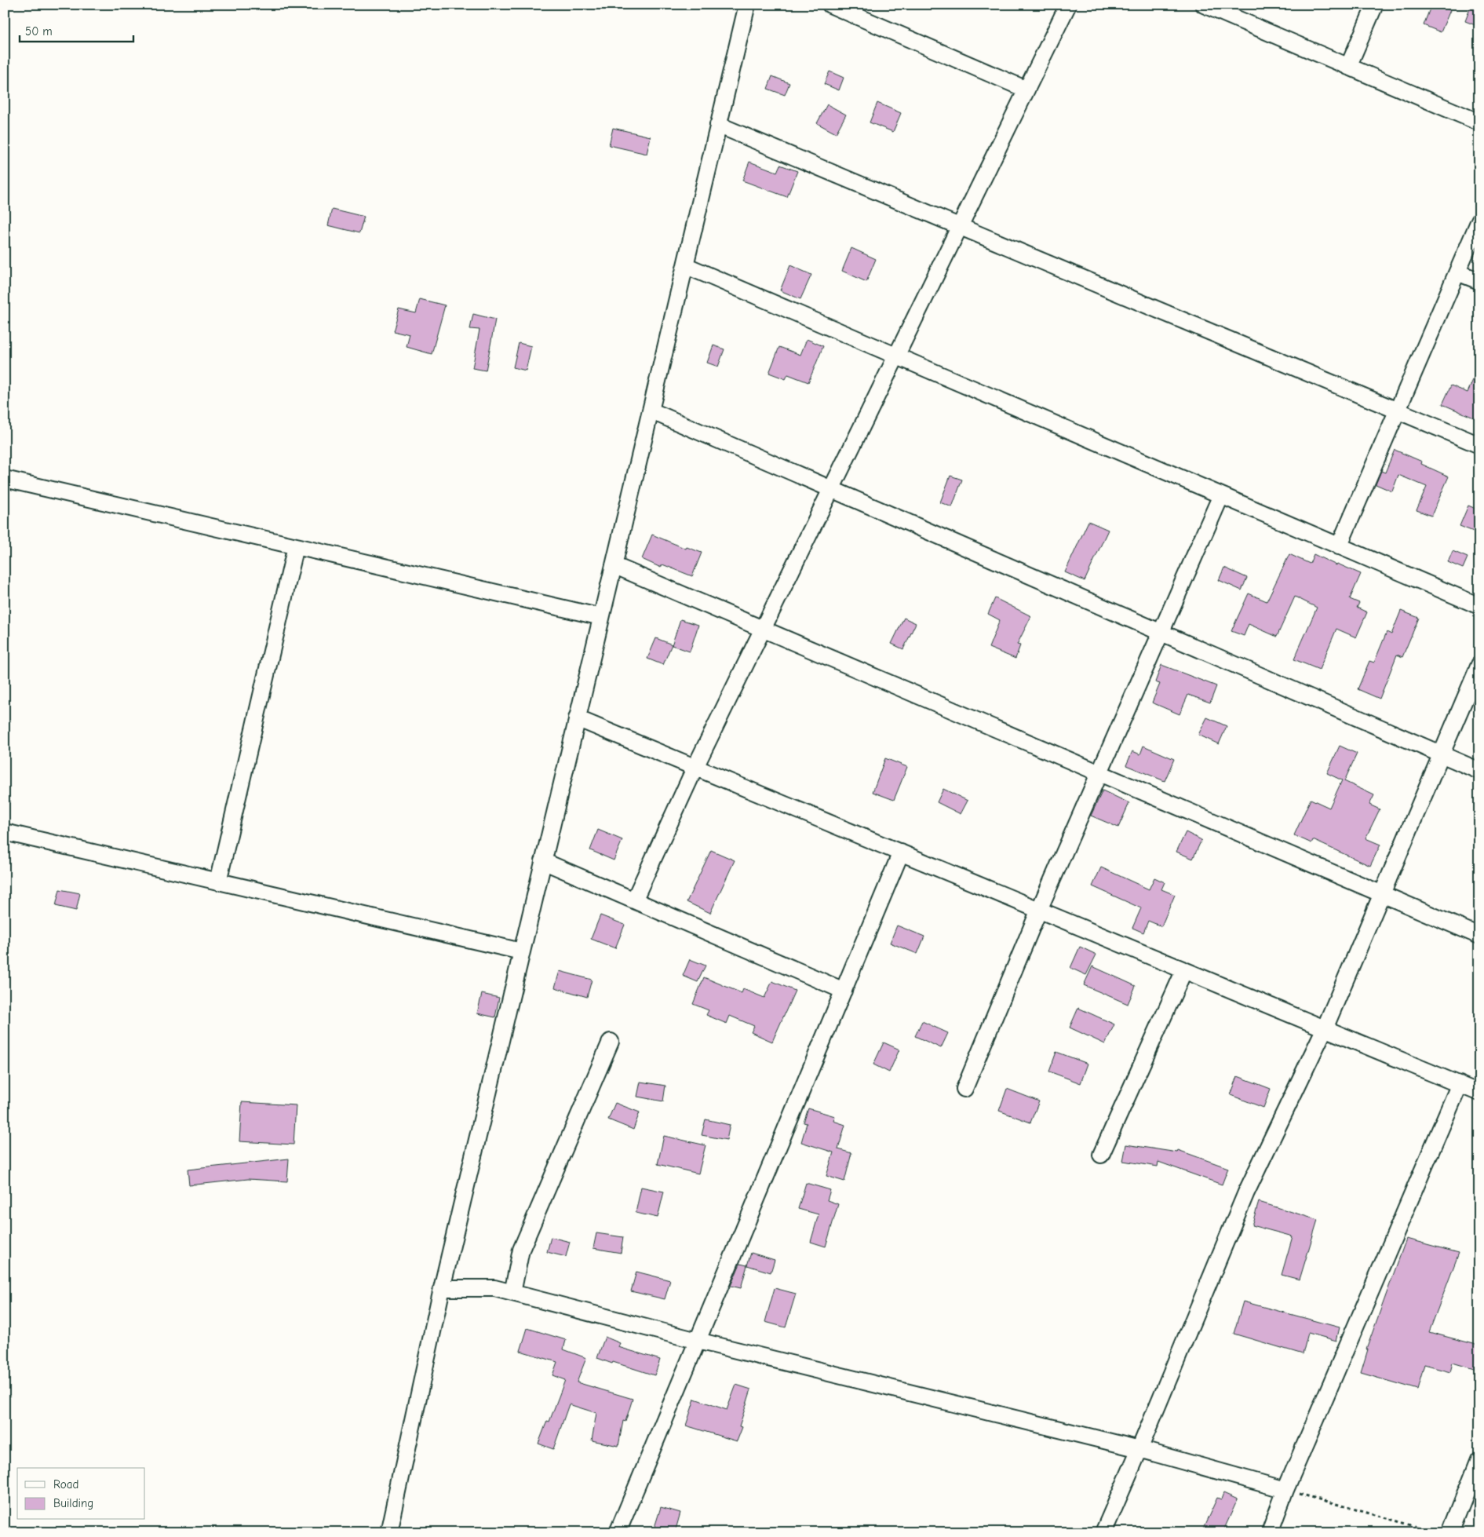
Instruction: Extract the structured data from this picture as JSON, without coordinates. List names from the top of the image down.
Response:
{
  "legend": ["Road", "Building"],
  "scale_bar": "50 m"
}
